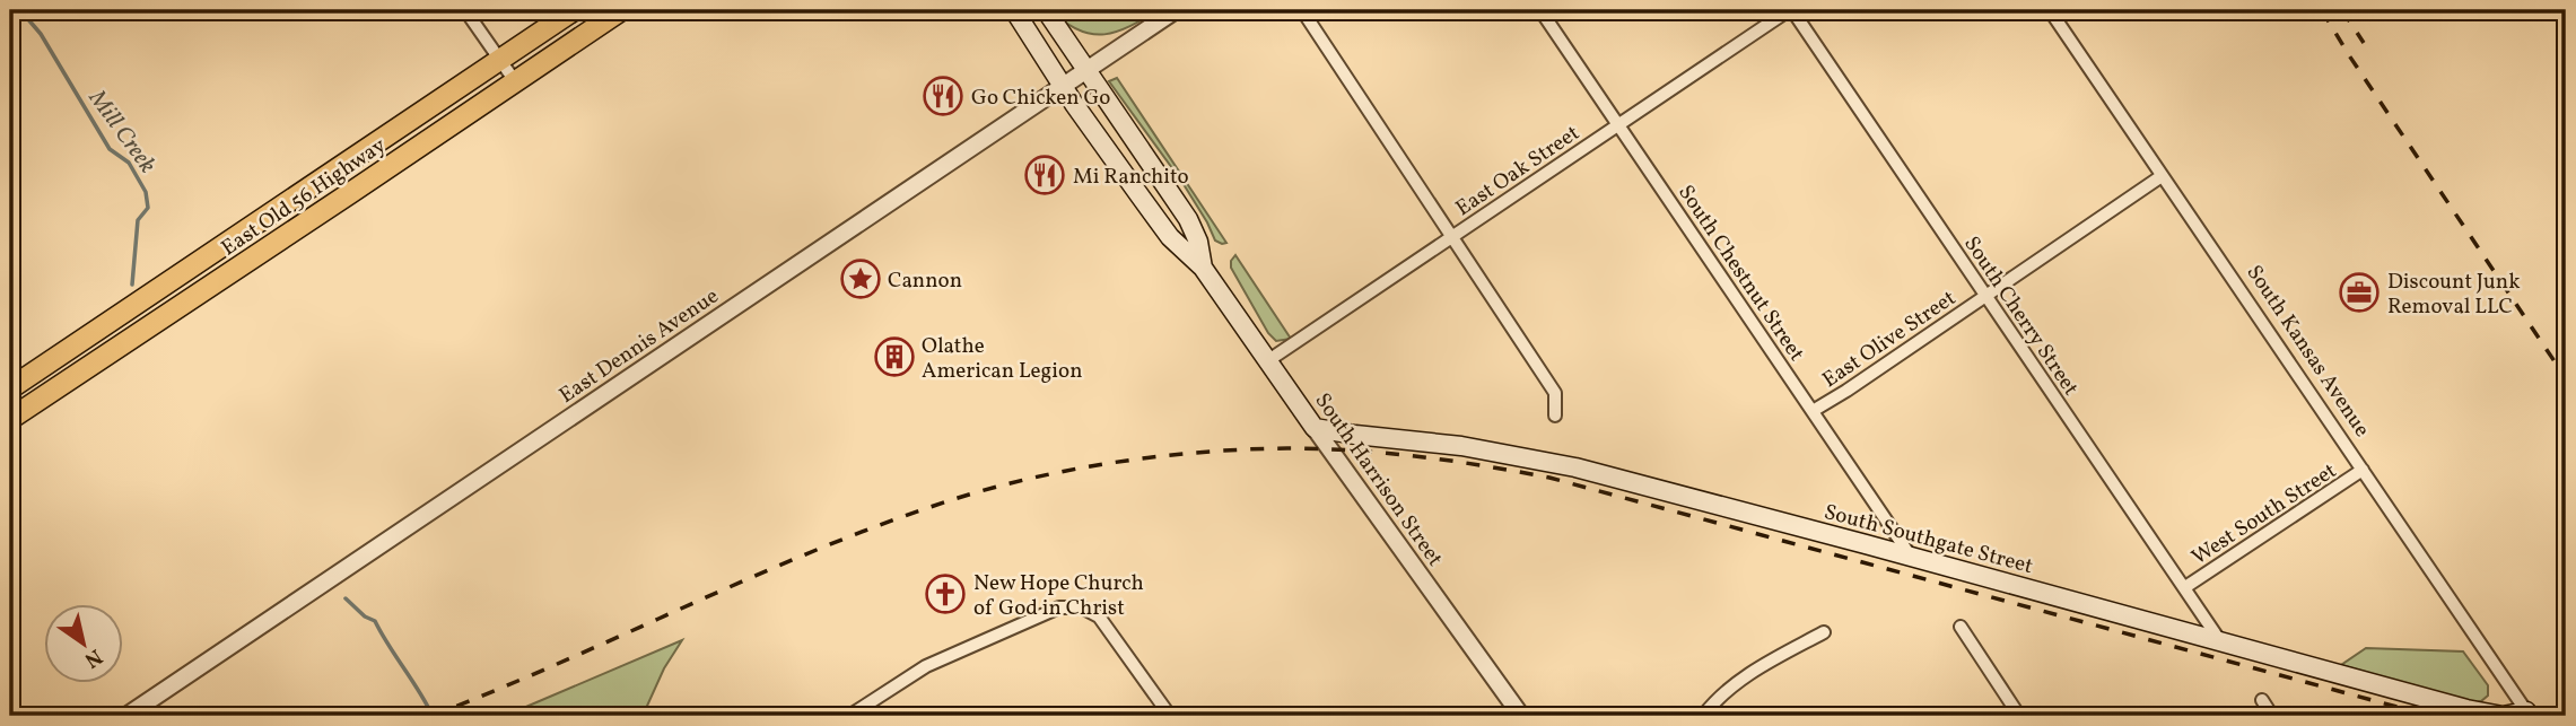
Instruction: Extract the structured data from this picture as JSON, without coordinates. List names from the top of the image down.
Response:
{
  "streets": {
    "main road": ["East Old 56 Highway", "South Harrison Street", "South Southgate Street"],
    "street": [
      "East Oak Street",
      "South Chestnut Street",
      "South Cherry Street",
      "East Olive Street",
      "East Dennis Avenue",
      "South Kansas Avenue",
      "West South Street"
    ]
  },
  "crossings": [
    ["East Oak Street", "South Chestnut Street"],
    ["East Oak Street", "South Cherry Street"],
    ["East Oak Street", "South Harrison Street"],
    ["South Chestnut Street", "East Olive Street"],
    ["South Chestnut Street", "South Southgate Street"],
    ["South Cherry Street", "East Olive Street"],
    ["South Cherry Street", "West South Street"],
    ["South Cherry Street", "South Southgate Street"],
    ["East Olive Street", "South Kansas Avenue"],
    ["East Dennis Avenue", "South Harrison Street"],
    ["South Kansas Avenue", "West South Street"],
    ["South Kansas Avenue", "South Southgate Street"],
    ["South Harrison Street", "South Southgate Street"]
  ],
  "water": ["Mill Creek"],
  "places": {
    "restaurant": ["Go Chicken Go", "Mi Ranchito"],
    "place": ["Cannon"],
    "office": ["Discount Junk Removal LLC"],
    "building": ["Olathe American Legion"],
    "church": ["New Hope Church of God in Christ"]
  },
  "north": "bottom right"
}
